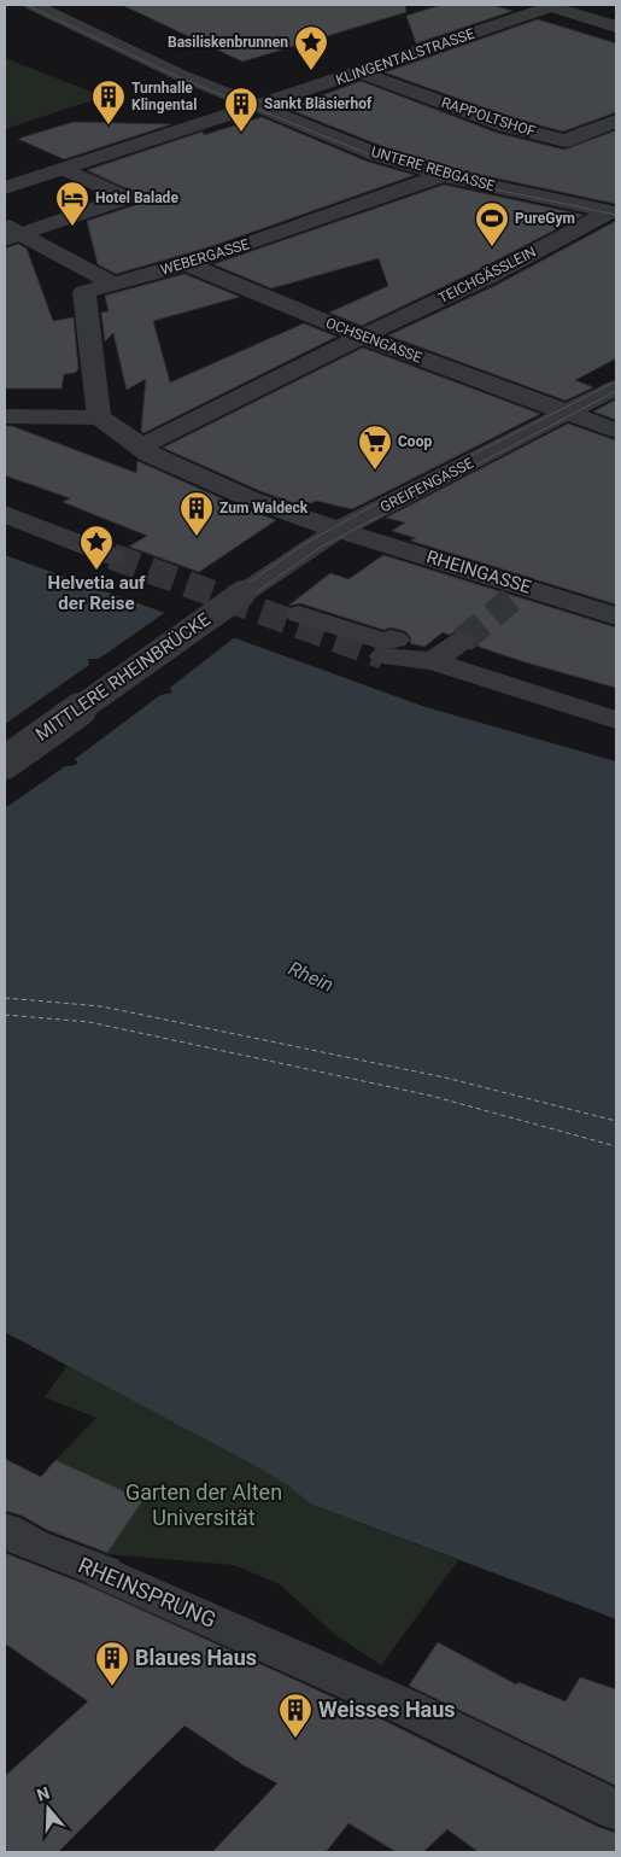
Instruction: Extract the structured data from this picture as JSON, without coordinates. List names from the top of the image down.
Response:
{
  "streets": {
    "street": [
      "KLINGENTALSTRASSE",
      "RAPPOLTSHOF",
      "UNTERE REBGASSE",
      "WEBERGASSE",
      "TEICHGÄSSLEIN",
      "OCHSENGASSE",
      "GREIFENGASSE",
      "RHEINGASSE",
      "MITTLERE RHEINBRÜCKE",
      "RHEINSPRUNG"
    ]
  },
  "crossings": [
    ["KLINGENTALSTRASSE", "RAPPOLTSHOF"],
    ["KLINGENTALSTRASSE", "UNTERE REBGASSE"],
    ["UNTERE REBGASSE", "WEBERGASSE"],
    ["UNTERE REBGASSE", "TEICHGÄSSLEIN"],
    ["WEBERGASSE", "OCHSENGASSE"],
    ["WEBERGASSE", "RHEINGASSE"],
    ["TEICHGÄSSLEIN", "OCHSENGASSE"],
    ["TEICHGÄSSLEIN", "RHEINGASSE"],
    ["OCHSENGASSE", "GREIFENGASSE"],
    ["GREIFENGASSE", "RHEINGASSE"],
    ["GREIFENGASSE", "MITTLERE RHEINBRÜCKE"]
  ],
  "water": ["Rhein"],
  "parks": ["Garten der Alten Universität"],
  "places": {
    "place": ["Basiliskenbrunnen", "Helvetia auf der Reise"],
    "building": [
      "Turnhalle Klingental",
      "Sankt Bläsierhof",
      "Zum Waldeck",
      "Blaues Haus",
      "Weisses Haus"
    ],
    "hotel": ["Hotel Balade"],
    "sports": ["PureGym"],
    "supermarket": ["Coop"]
  },
  "north": "top"
}
